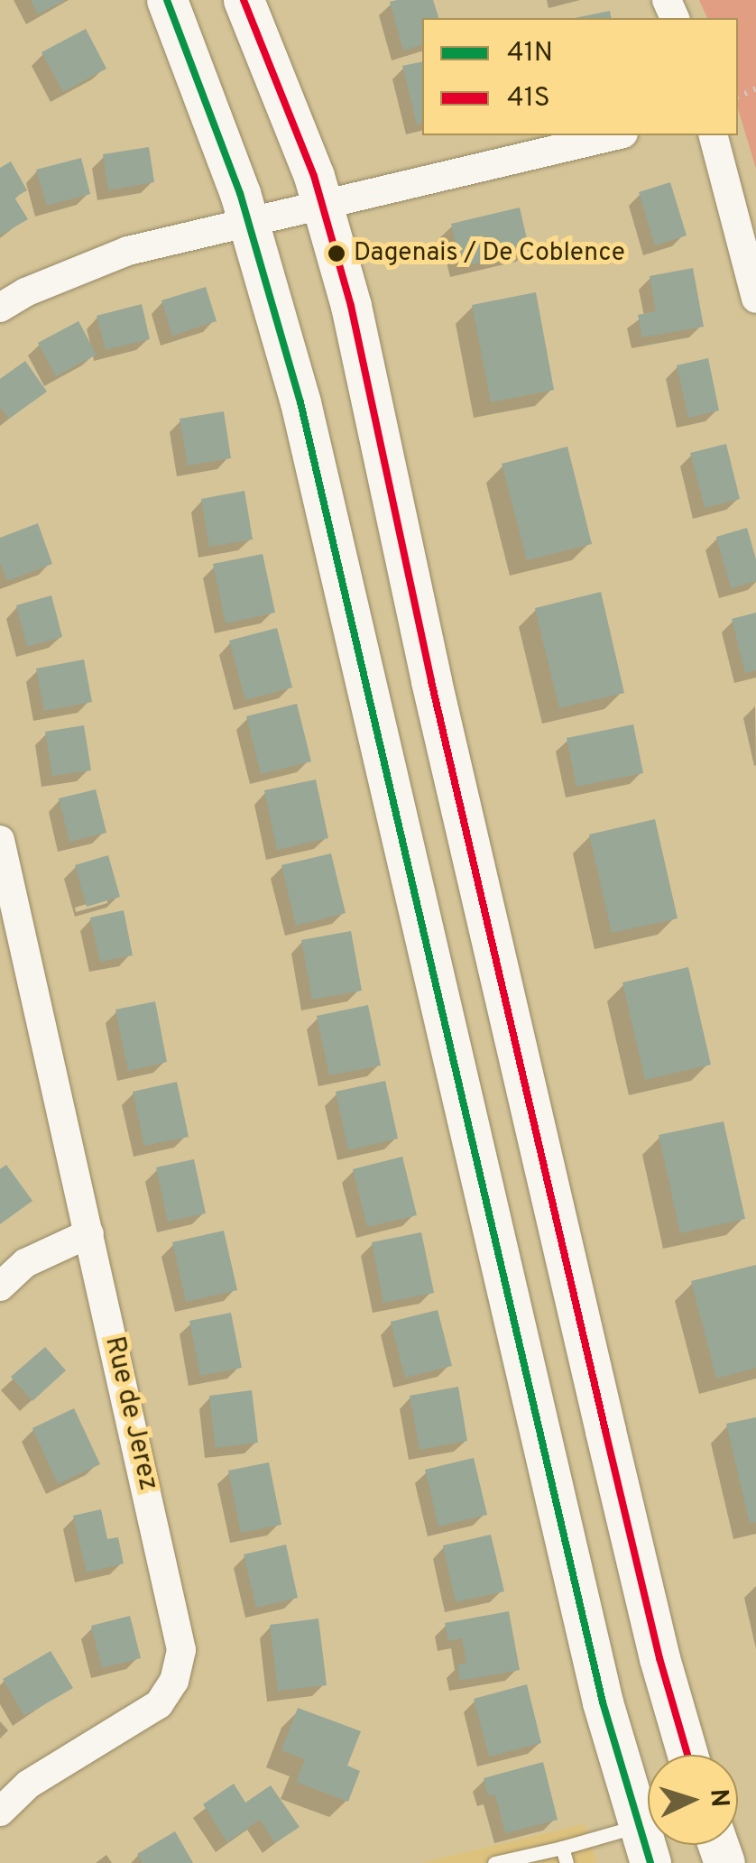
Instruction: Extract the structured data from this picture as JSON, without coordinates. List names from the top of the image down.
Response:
{
  "streets": {
    "street": ["Rue de Jerez"]
  },
  "places": ["Dagenais / De Coblence"],
  "lines": ["transit line 41N", "transit line 41S"],
  "legend": ["41N", "41S"],
  "north": "right"
}
